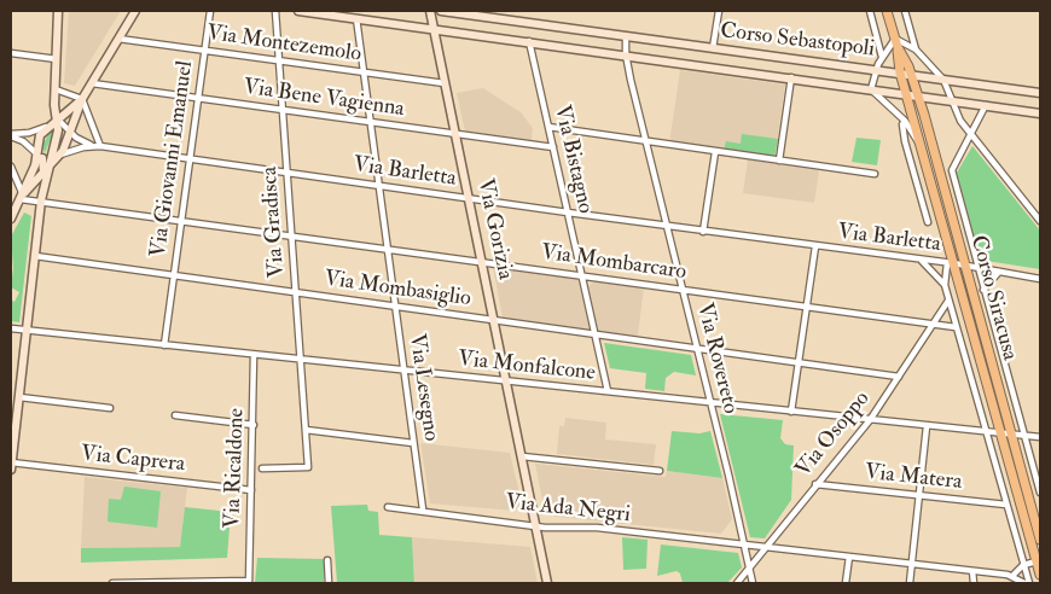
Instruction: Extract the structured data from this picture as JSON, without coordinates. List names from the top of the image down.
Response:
{
  "streets": {
    "main road": ["Corso Siracusa"],
    "street": [
      "Corso Sebastopoli",
      "Via Montezemolo",
      "Via Bene Vagienna",
      "Via Giovanni Emanuel",
      "Via Bistagno",
      "Via Barletta",
      "Via Gradisca",
      "Via Gorizia",
      "Via Mombarcaro",
      "Via Mombasiglio",
      "Via Rovereto",
      "Via Monfalcone",
      "Via Lesegno",
      "Via Osoppo",
      "Via Caprera",
      "Via Ricaldone",
      "Via Matera",
      "Via Ada Negri"
    ]
  },
  "crossings": [
    ["Corso Sebastopoli", "Via Bistagno"],
    ["Corso Sebastopoli", "Via Gorizia"],
    ["Corso Sebastopoli", "Corso Siracusa"],
    ["Corso Sebastopoli", "Via Rovereto"],
    ["Corso Sebastopoli", "Via Lesegno"],
    ["Via Montezemolo", "Via Giovanni Emanuel"],
    ["Via Montezemolo", "Via Gradisca"],
    ["Via Montezemolo", "Via Gorizia"],
    ["Via Montezemolo", "Via Lesegno"],
    ["Via Bene Vagienna", "Via Giovanni Emanuel"],
    ["Via Bene Vagienna", "Via Bistagno"],
    ["Via Bene Vagienna", "Via Gradisca"],
    ["Via Bene Vagienna", "Via Gorizia"],
    ["Via Bene Vagienna", "Via Lesegno"],
    ["Via Giovanni Emanuel", "Via Barletta"],
    ["Via Giovanni Emanuel", "Via Mombarcaro"],
    ["Via Giovanni Emanuel", "Via Mombasiglio"],
    ["Via Giovanni Emanuel", "Via Monfalcone"],
    ["Via Bistagno", "Via Barletta"],
    ["Via Bistagno", "Via Mombarcaro"],
    ["Via Bistagno", "Via Mombasiglio"],
    ["Via Bistagno", "Via Monfalcone"],
    ["Via Barletta", "Via Gradisca"],
    ["Via Barletta", "Via Gorizia"],
    ["Via Barletta", "Corso Siracusa"],
    ["Via Barletta", "Via Rovereto"],
    ["Via Barletta", "Via Lesegno"],
    ["Via Gradisca", "Via Mombarcaro"],
    ["Via Gradisca", "Via Mombasiglio"],
    ["Via Gradisca", "Via Monfalcone"],
    ["Via Gorizia", "Via Mombarcaro"],
    ["Via Gorizia", "Via Mombasiglio"],
    ["Via Gorizia", "Via Monfalcone"],
    ["Via Gorizia", "Via Ada Negri"],
    ["Via Mombarcaro", "Corso Siracusa"],
    ["Via Mombarcaro", "Via Rovereto"],
    ["Via Mombarcaro", "Via Lesegno"],
    ["Via Mombarcaro", "Via Osoppo"],
    ["Via Mombasiglio", "Via Rovereto"],
    ["Via Mombasiglio", "Via Lesegno"],
    ["Via Mombasiglio", "Via Osoppo"],
    ["Corso Siracusa", "Via Monfalcone"],
    ["Corso Siracusa", "Via Osoppo"],
    ["Corso Siracusa", "Via Matera"],
    ["Via Rovereto", "Via Monfalcone"],
    ["Via Rovereto", "Via Osoppo"],
    ["Via Rovereto", "Via Ada Negri"],
    ["Via Monfalcone", "Via Lesegno"],
    ["Via Monfalcone", "Via Osoppo"],
    ["Via Monfalcone", "Via Ricaldone"],
    ["Via Lesegno", "Via Ada Negri"],
    ["Via Osoppo", "Via Matera"],
    ["Via Osoppo", "Via Ada Negri"],
    ["Via Caprera", "Via Ricaldone"]
  ]
}
